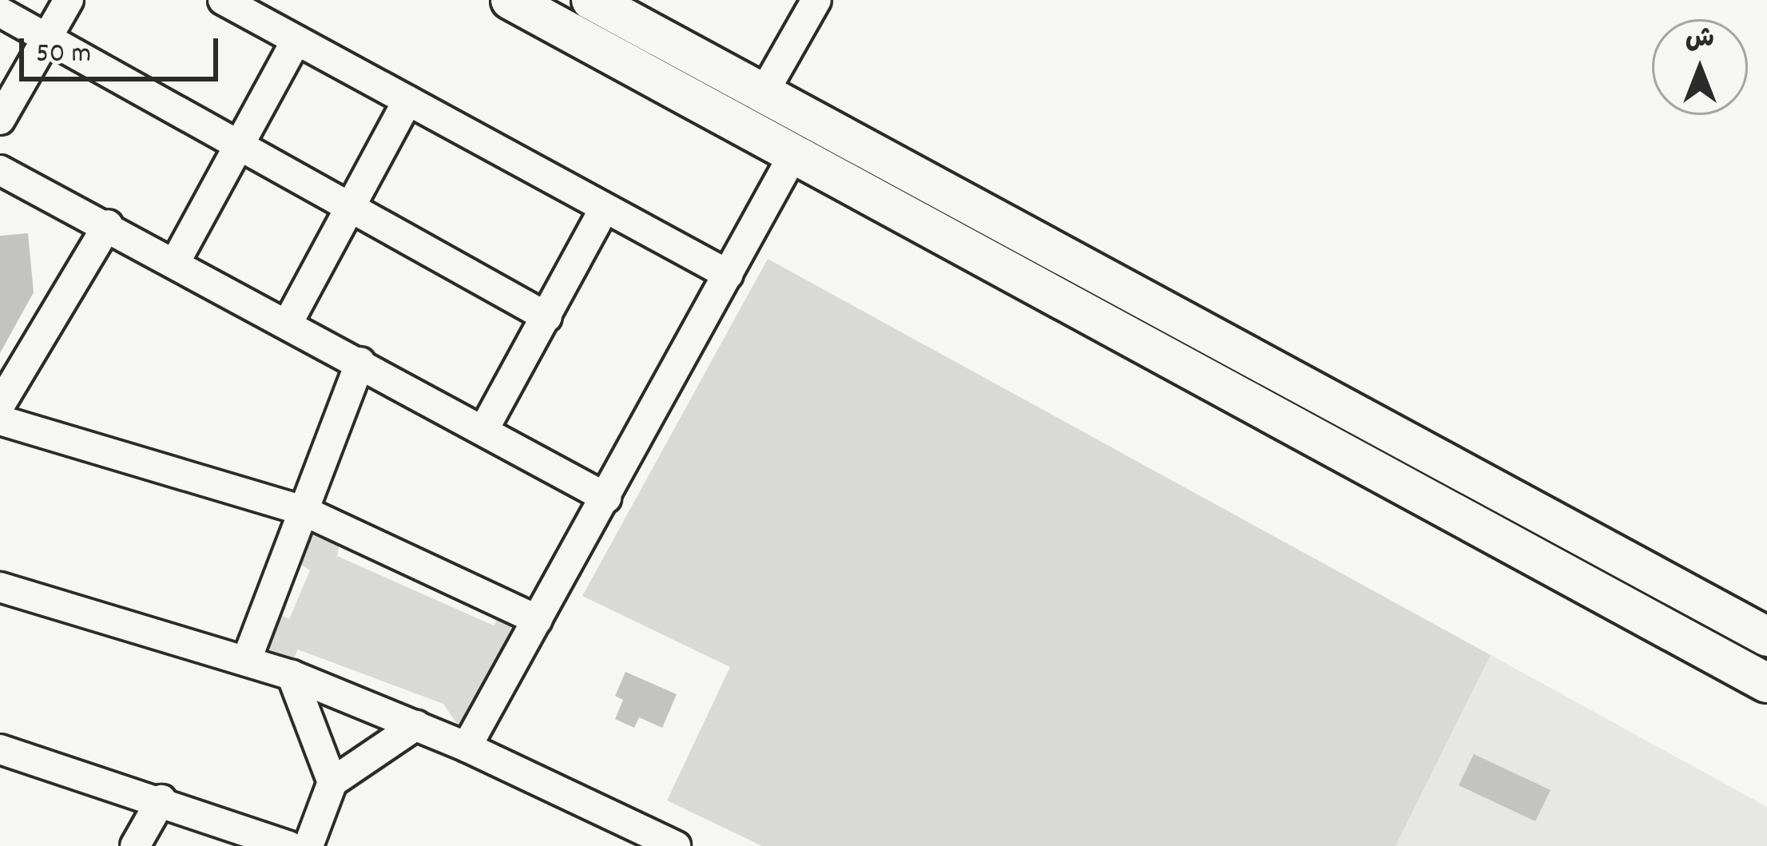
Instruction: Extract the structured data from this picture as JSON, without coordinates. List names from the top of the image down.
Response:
{
  "scale_bar": "50 m",
  "north": "top"
}
